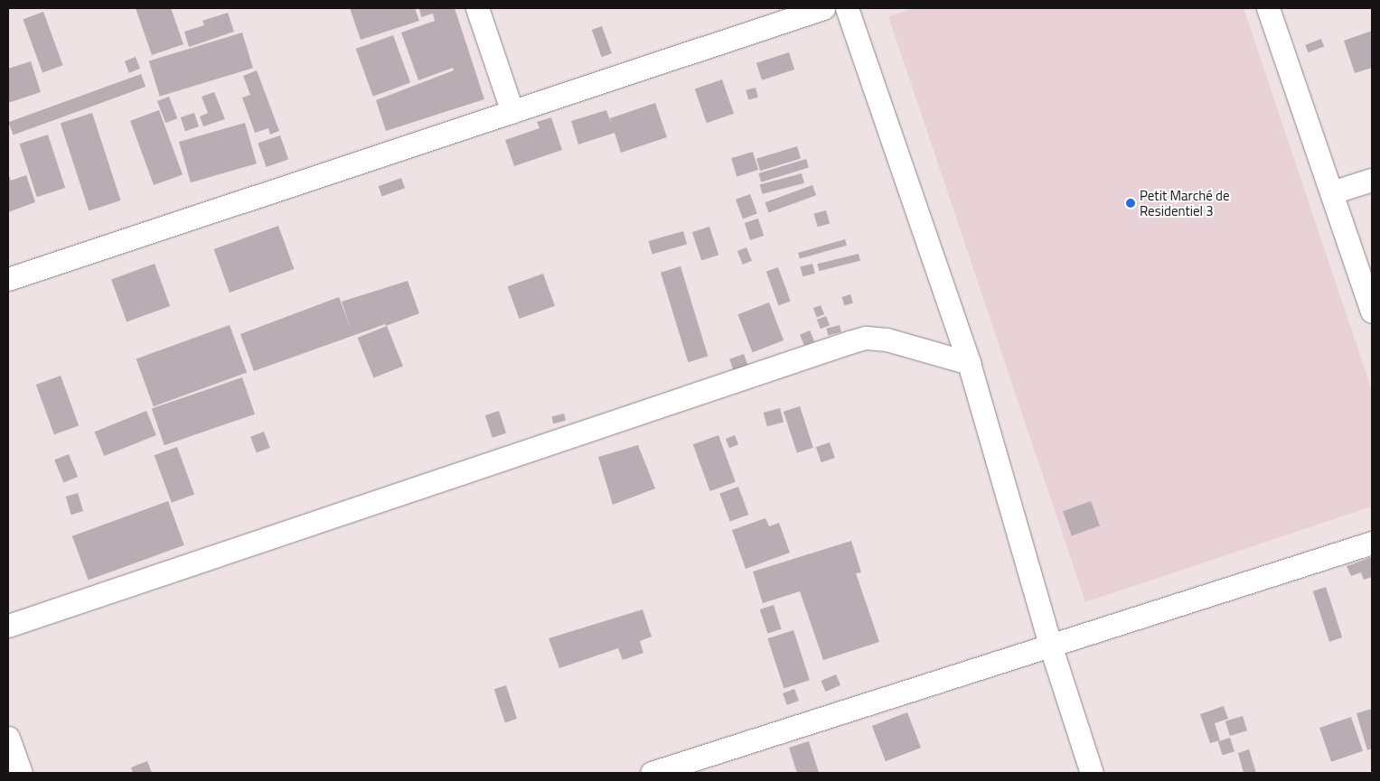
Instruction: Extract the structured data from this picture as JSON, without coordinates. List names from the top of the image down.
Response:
{
  "places": ["Petit Marché de Residentiel 3"]
}
